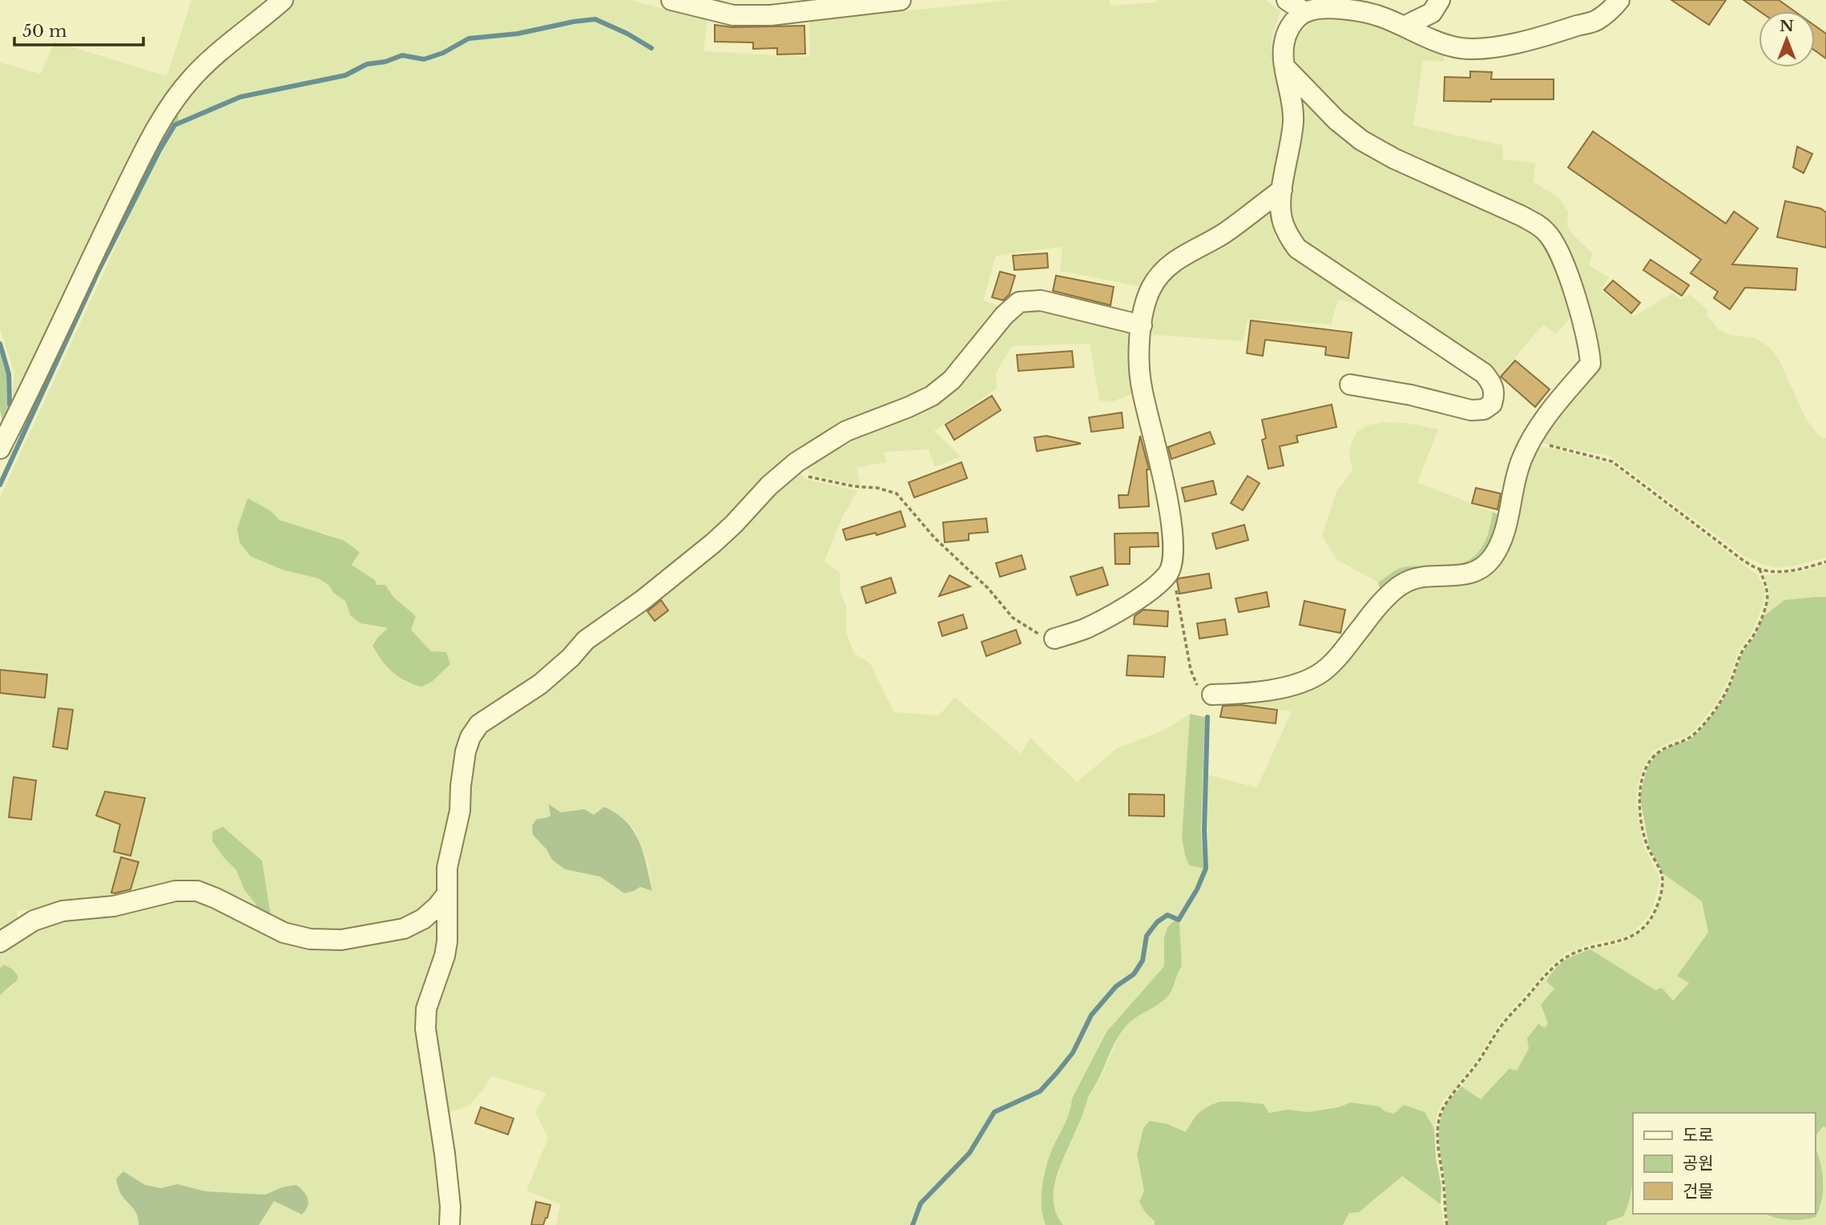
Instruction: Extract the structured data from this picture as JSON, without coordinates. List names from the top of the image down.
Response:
{
  "legend": ["도로", "공원", "건물"],
  "scale_bar": "50 m",
  "north": "top"
}
